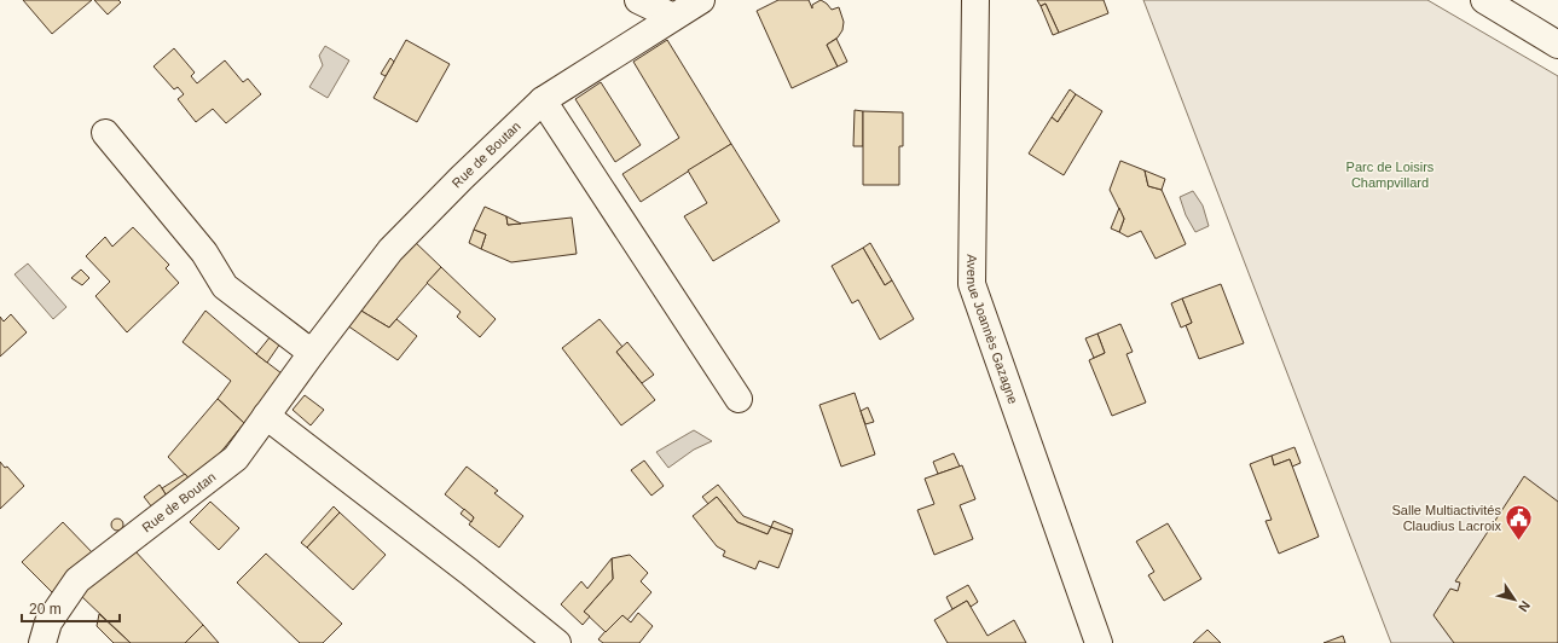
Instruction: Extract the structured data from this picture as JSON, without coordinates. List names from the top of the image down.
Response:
{
  "streets": {
    "street": ["Rue de Boutan", "Avenue Joannès Gazagne"]
  },
  "parks": ["Parc de Loisirs Champvillard"],
  "places": {
    "public building": ["Salle Multiactivités Claudius Lacroix"]
  },
  "scale_bar": "20 m",
  "north": "bottom right"
}
